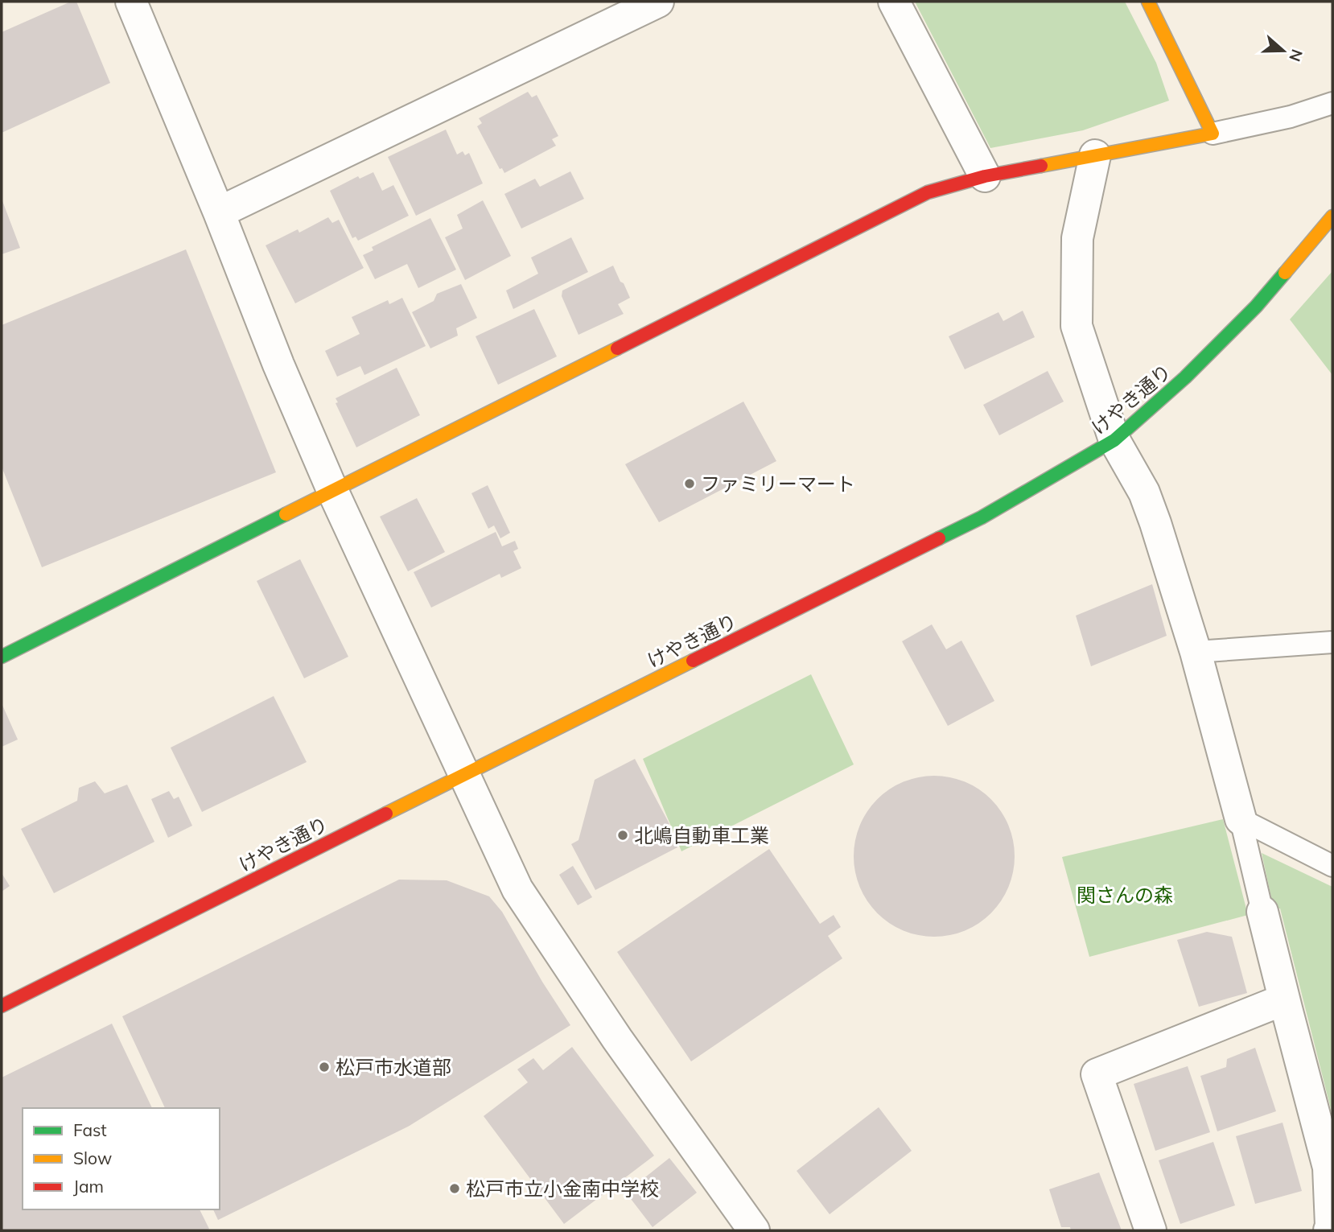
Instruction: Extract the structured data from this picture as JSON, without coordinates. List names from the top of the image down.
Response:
{
  "streets": {
    "street": ["けやき通り"]
  },
  "parks": ["関さんの森"],
  "places": [
    "ファミリーマート",
    "北嶋自動車工業",
    "松戸市水道部",
    "松戸市立小金南中学校"
  ],
  "legend": ["Fast", "Slow", "Jam"],
  "north": "right"
}
